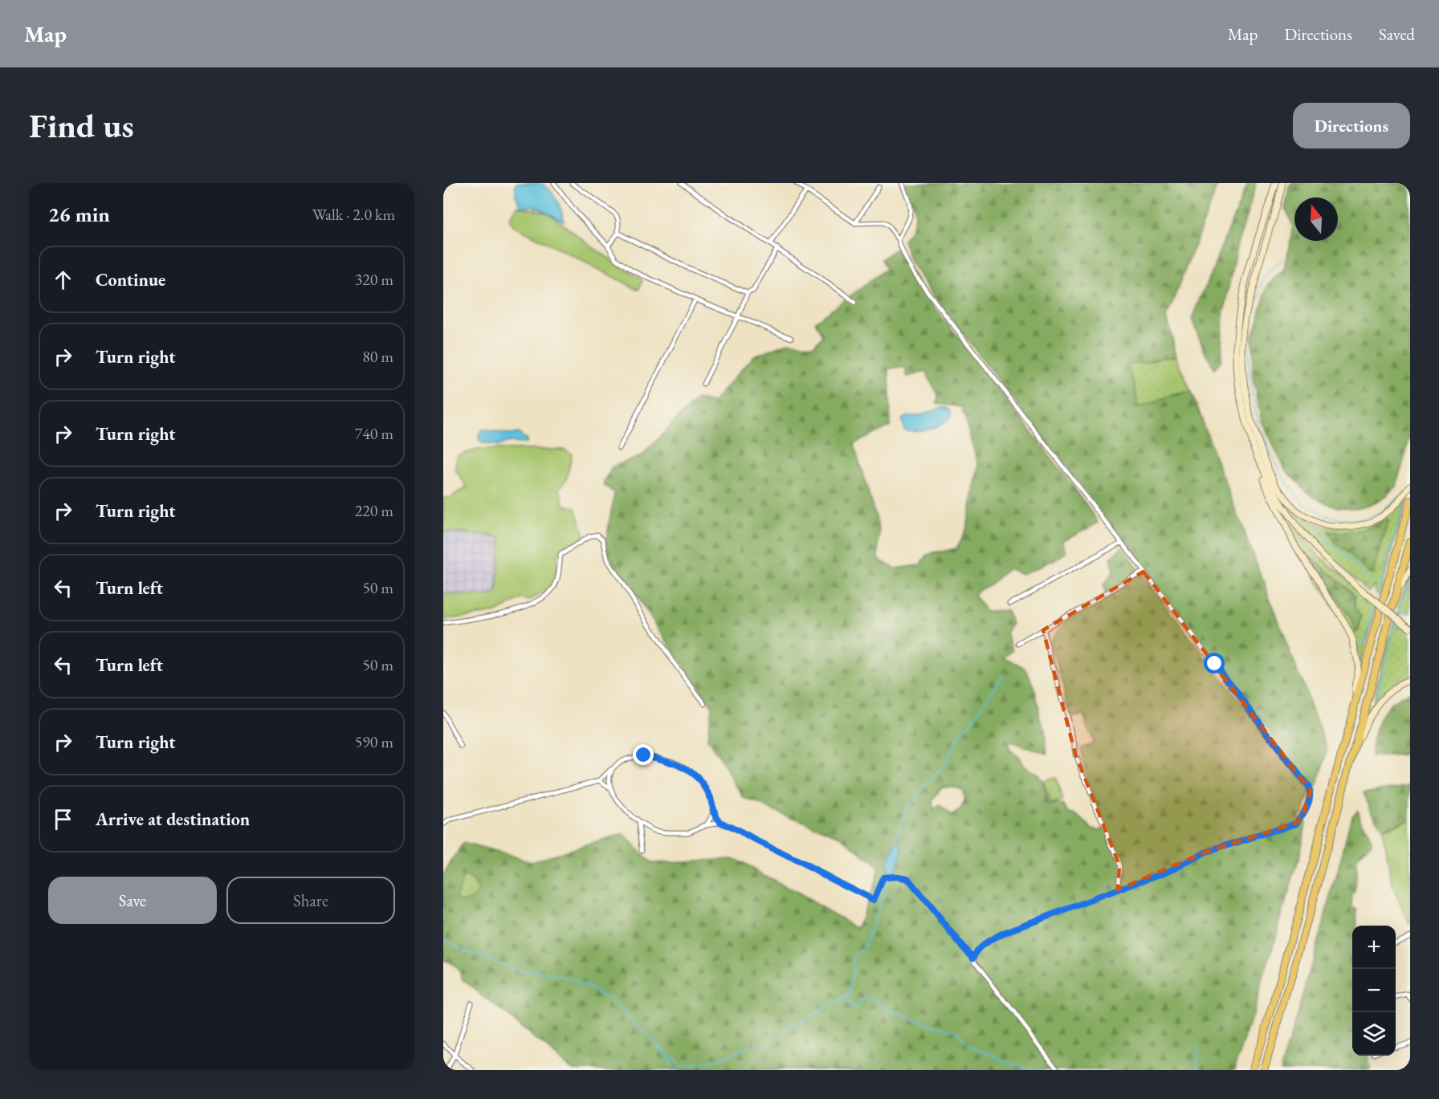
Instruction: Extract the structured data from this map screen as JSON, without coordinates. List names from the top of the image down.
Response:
{
  "north": "top",
  "page": {
    "header": "Map",
    "nav": ["Map", "Directions", "Saved"],
    "buttons": [
      "Directions",
      ["Save", "Share"]
    ],
    "title": "Find us",
    "heading": ["26 min", "Walk · 2.0 km"],
    "list": [
      ["Continue", "320 m"],
      ["Turn right", "80 m"],
      ["Turn right", "740 m"],
      ["Turn right", "220 m"],
      ["Turn left", "50 m"],
      ["Turn left", "50 m"],
      ["Turn right", "590 m"],
      "Arrive at destination"
    ],
    "map_buttons": ["+", "−"]
  }
}
